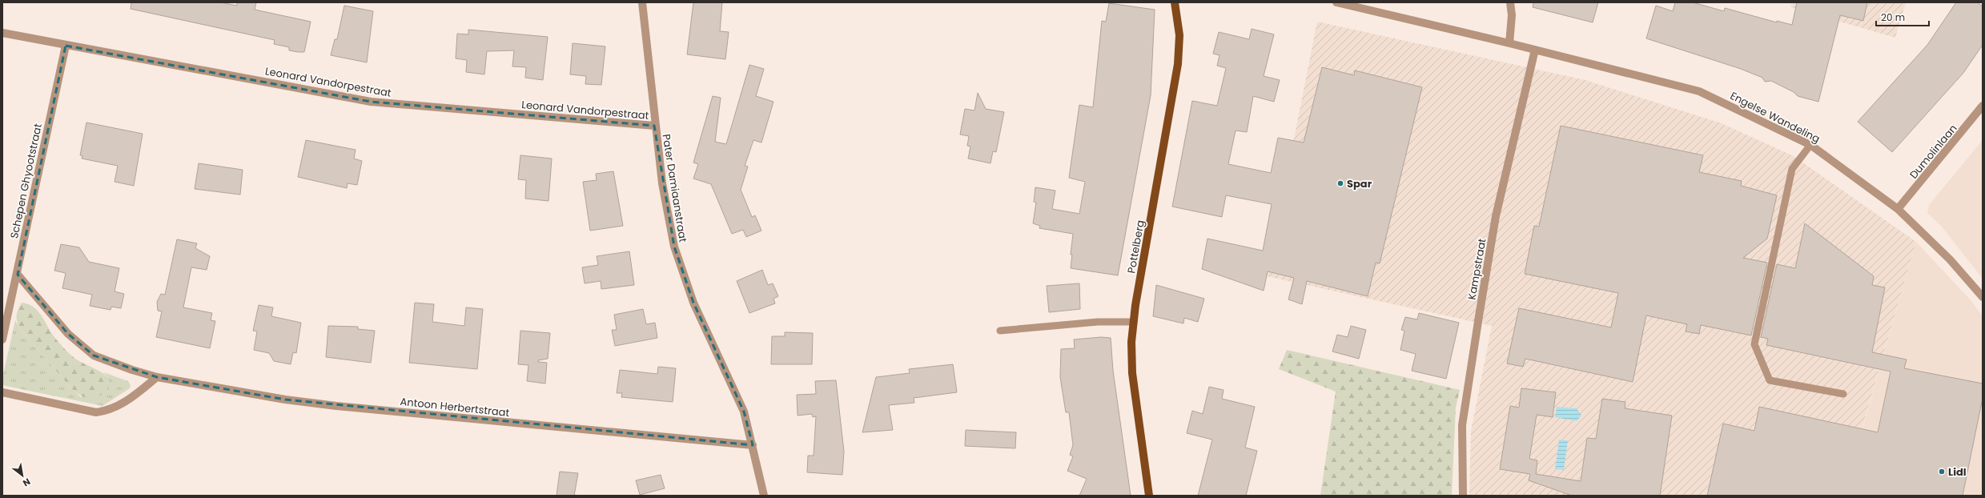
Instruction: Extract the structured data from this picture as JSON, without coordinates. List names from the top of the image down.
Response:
{
  "streets": {
    "main road": ["Pottelberg"],
    "street": [
      "Leonard Vandorpestraat",
      "Engelse Wandeling",
      "Dumolinlaan",
      "Schepen Ghyootstraat",
      "Pater Damiaanstraat",
      "Kampstraat",
      "Antoon Herbertstraat"
    ]
  },
  "crossings": [
    ["Leonard Vandorpestraat", "Schepen Ghyootstraat"],
    ["Leonard Vandorpestraat", "Pater Damiaanstraat"],
    ["Engelse Wandeling", "Dumolinlaan"],
    ["Engelse Wandeling", "Kampstraat"],
    ["Schepen Ghyootstraat", "Antoon Herbertstraat"],
    ["Pater Damiaanstraat", "Antoon Herbertstraat"]
  ],
  "places": ["Spar", "Lidl"],
  "scale_bar": "20 m",
  "north": "bottom right"
}
